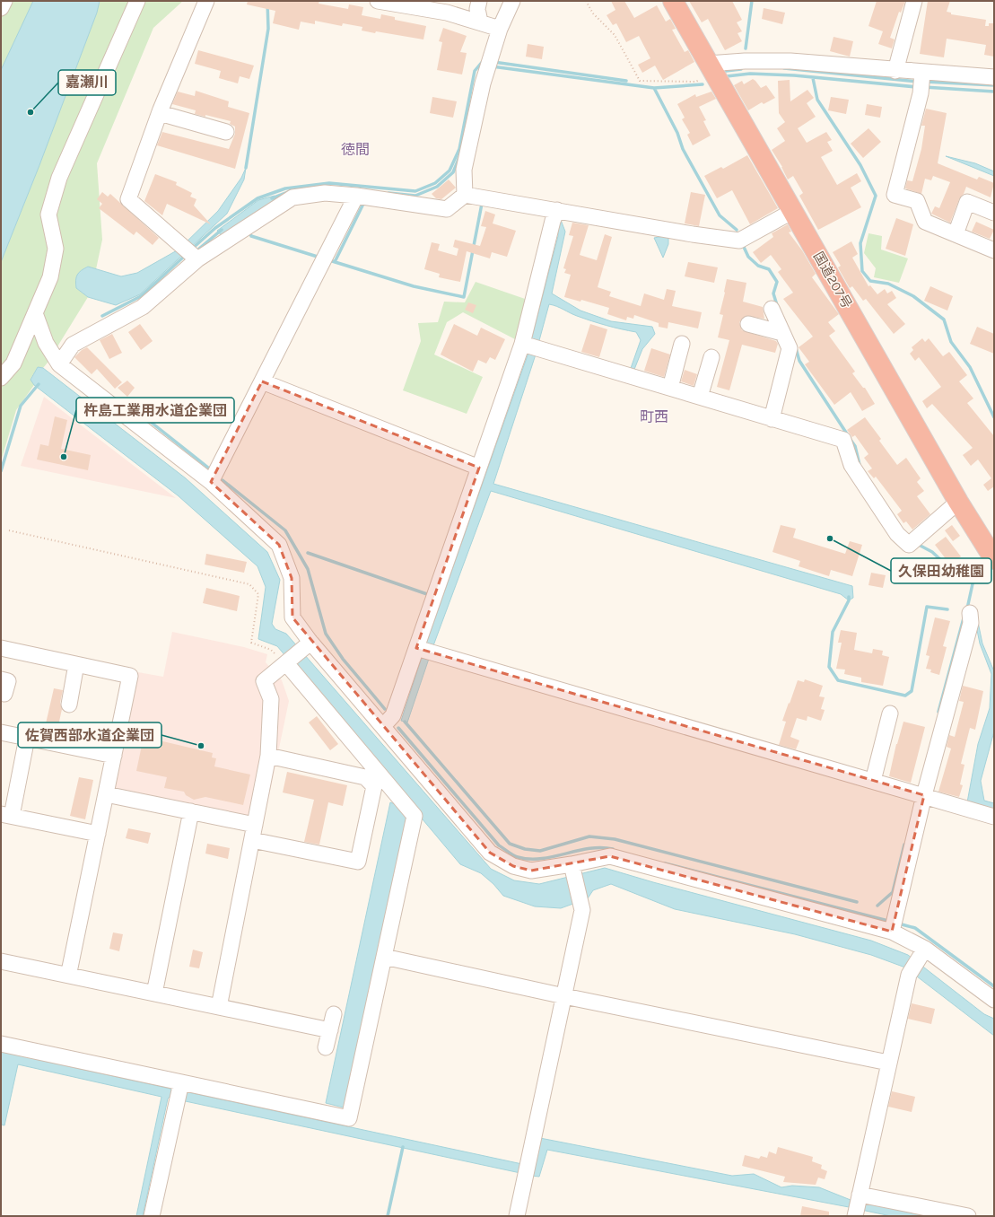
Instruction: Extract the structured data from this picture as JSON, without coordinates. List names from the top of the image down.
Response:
{
  "streets": {
    "highway": ["国道207号"]
  },
  "districts": ["徳間", "町西"],
  "places": [
    "嘉瀬川",
    "杵島工業用水道企業団",
    "久保田幼稚園",
    "佐賀西部水道企業団"
  ]
}
